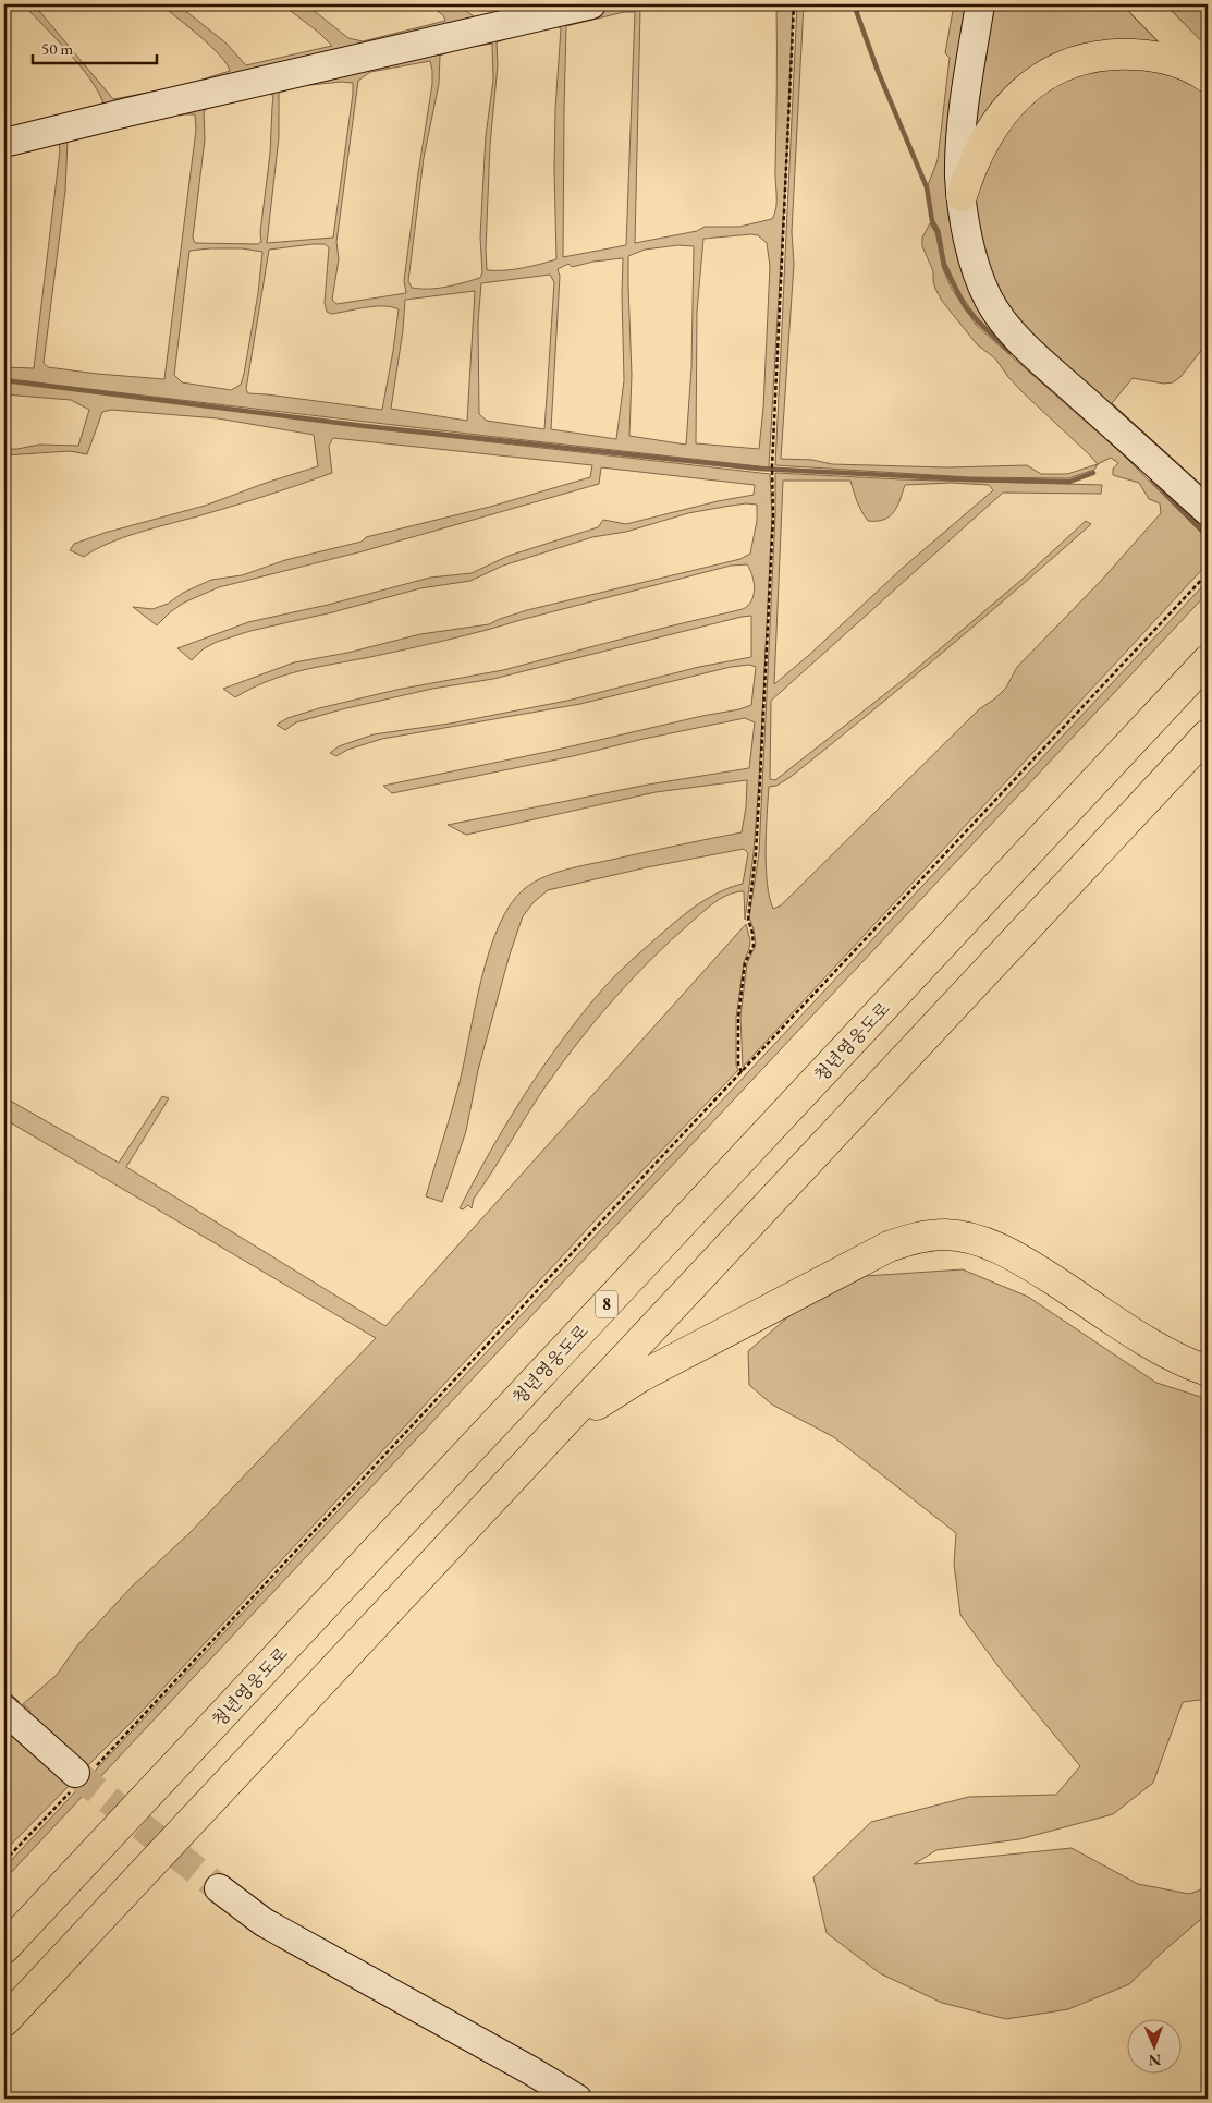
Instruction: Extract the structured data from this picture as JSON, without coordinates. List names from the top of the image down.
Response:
{
  "streets": {
    "highway": ["청년영웅도로", "8"]
  },
  "scale_bar": "50 m",
  "north": "bottom"
}
